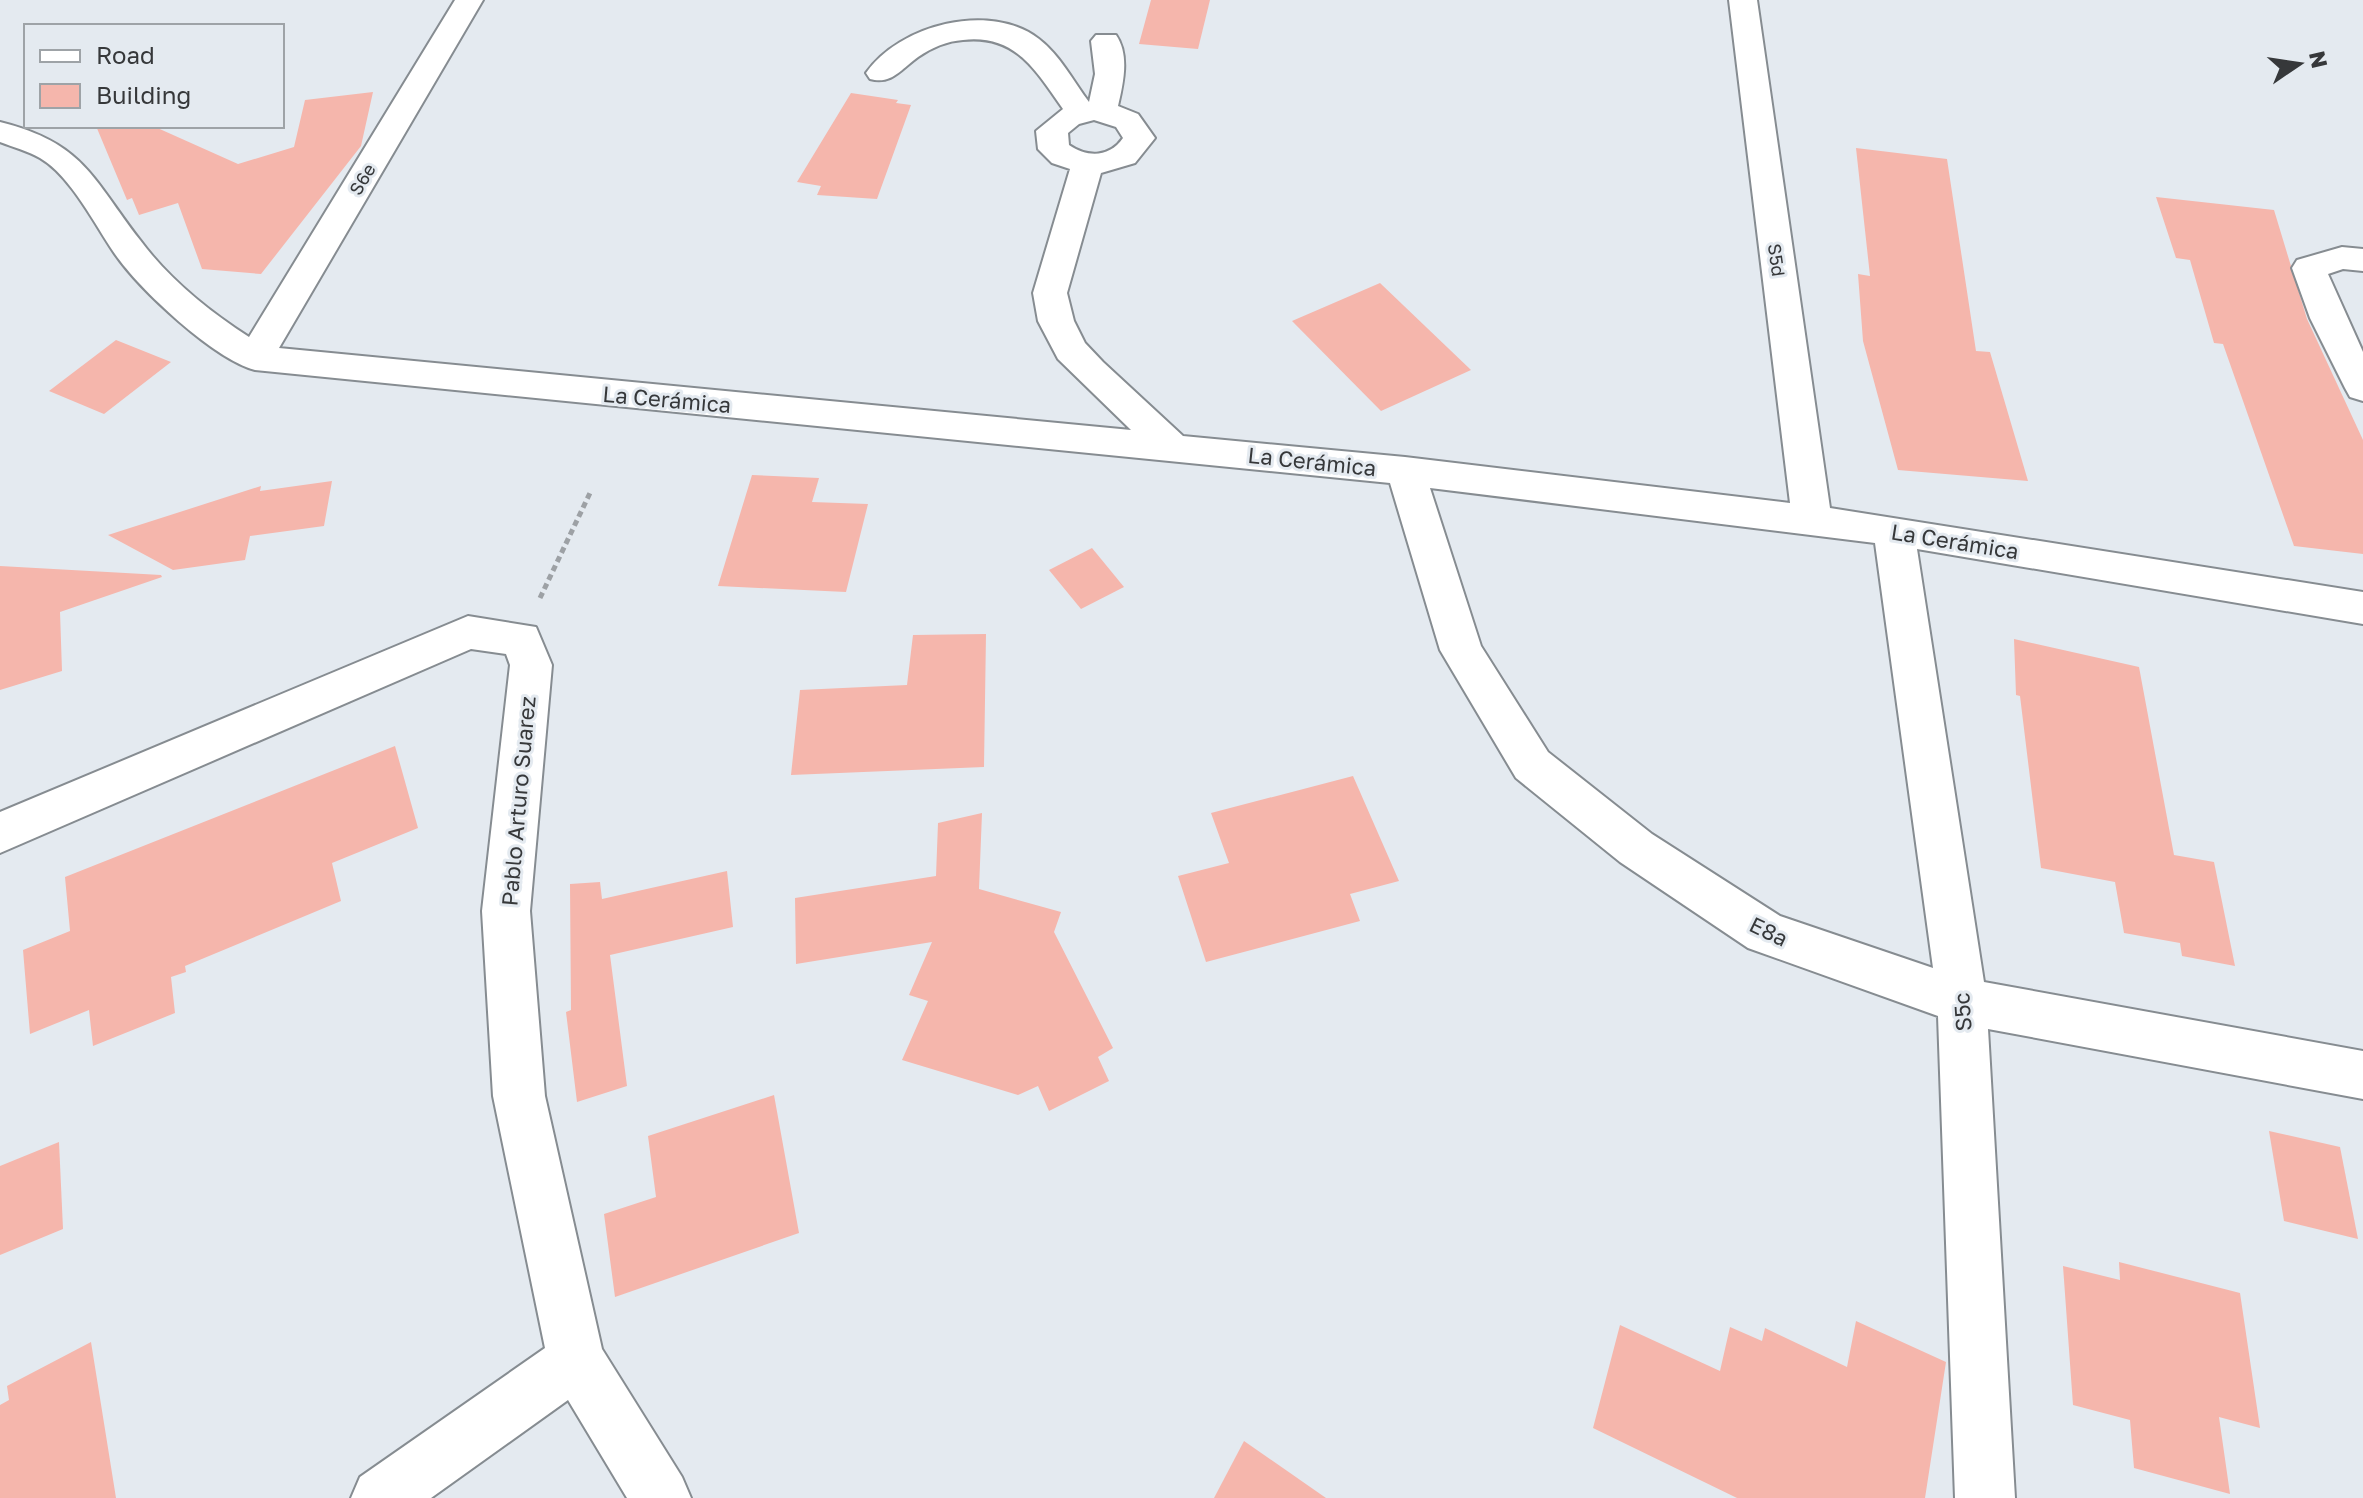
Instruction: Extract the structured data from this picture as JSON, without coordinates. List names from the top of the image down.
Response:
{
  "streets": {
    "street": [
      "S6e",
      "S5d",
      "La Cerámica",
      "Pablo Arturo Suarez",
      "E8a",
      "S5c"
    ]
  },
  "crossings": [
    ["S6e", "La Cerámica"],
    ["S5d", "La Cerámica"],
    ["La Cerámica", "E8a"],
    ["La Cerámica", "S5c"],
    ["E8a", "S5c"]
  ],
  "legend": ["Road", "Building"],
  "north": "right"
}
